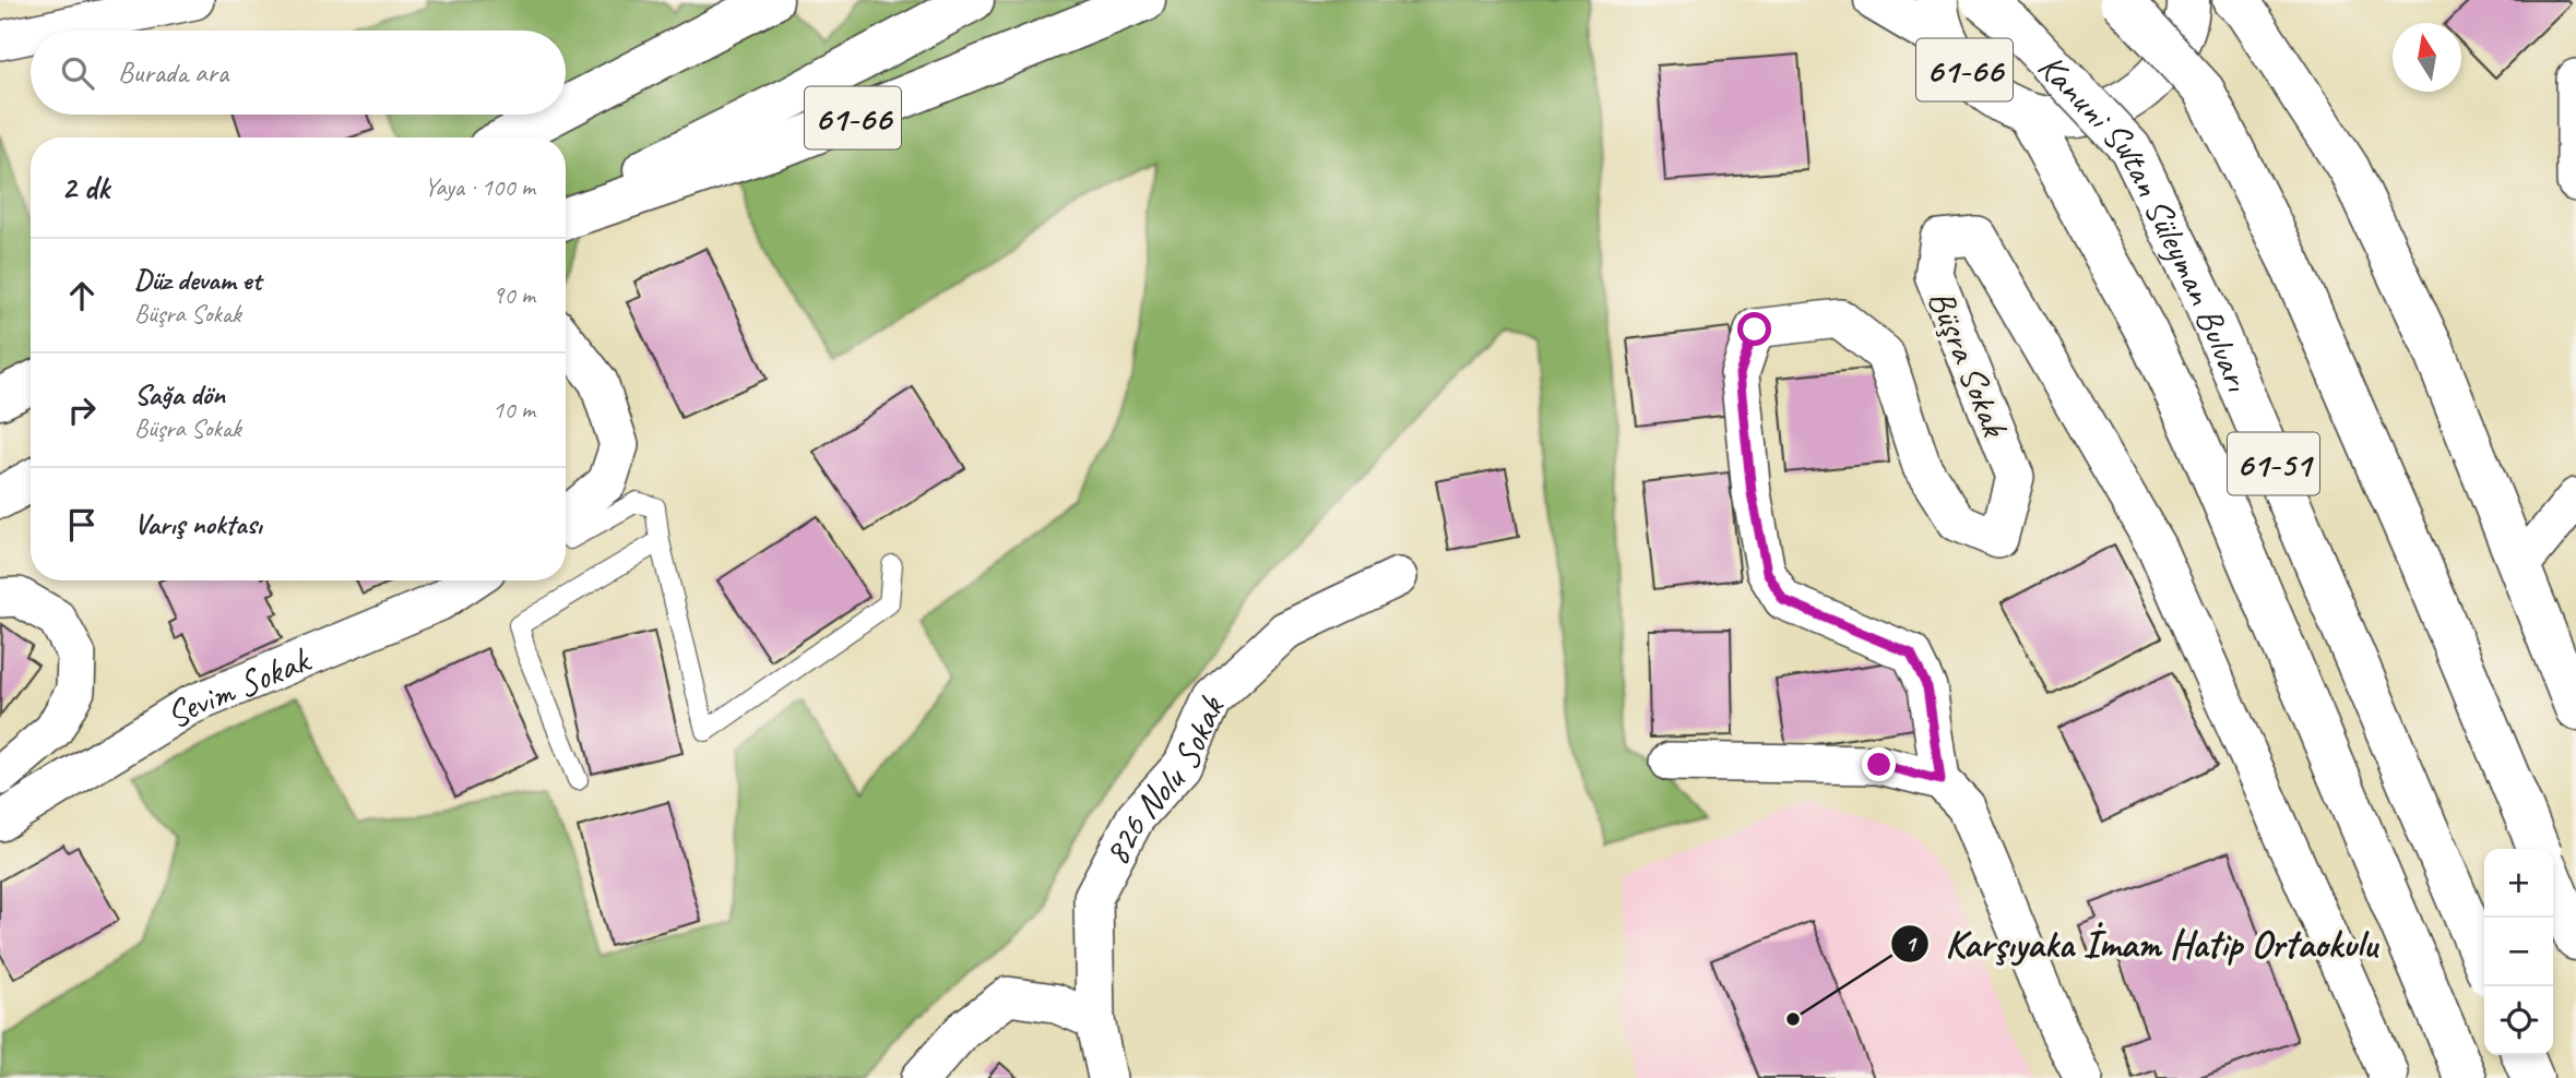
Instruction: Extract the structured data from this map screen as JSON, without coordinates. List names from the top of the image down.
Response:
{
  "streets": {
    "main road": ["61-66", "Kanuni Sultan Süleyman Bulvarı", "61-51"],
    "street": ["Büşra Sokak", "Sevim Sokak", "826 Nolu Sokak"]
  },
  "crossings": [
    ["61-66", "61-51"]
  ],
  "places": ["Karşıyaka İmam Hatip Ortaokulu"],
  "north": "top",
  "page": {
    "search": "Burada ara",
    "heading": ["2 dk", "Yaya · 100 m"],
    "list": [
      ["Düz devam et", "Büşra Sokak", "90 m"],
      ["Sağa dön", "Büşra Sokak", "10 m"],
      "Varış noktası"
    ],
    "map_buttons": ["+", "−"]
  }
}
